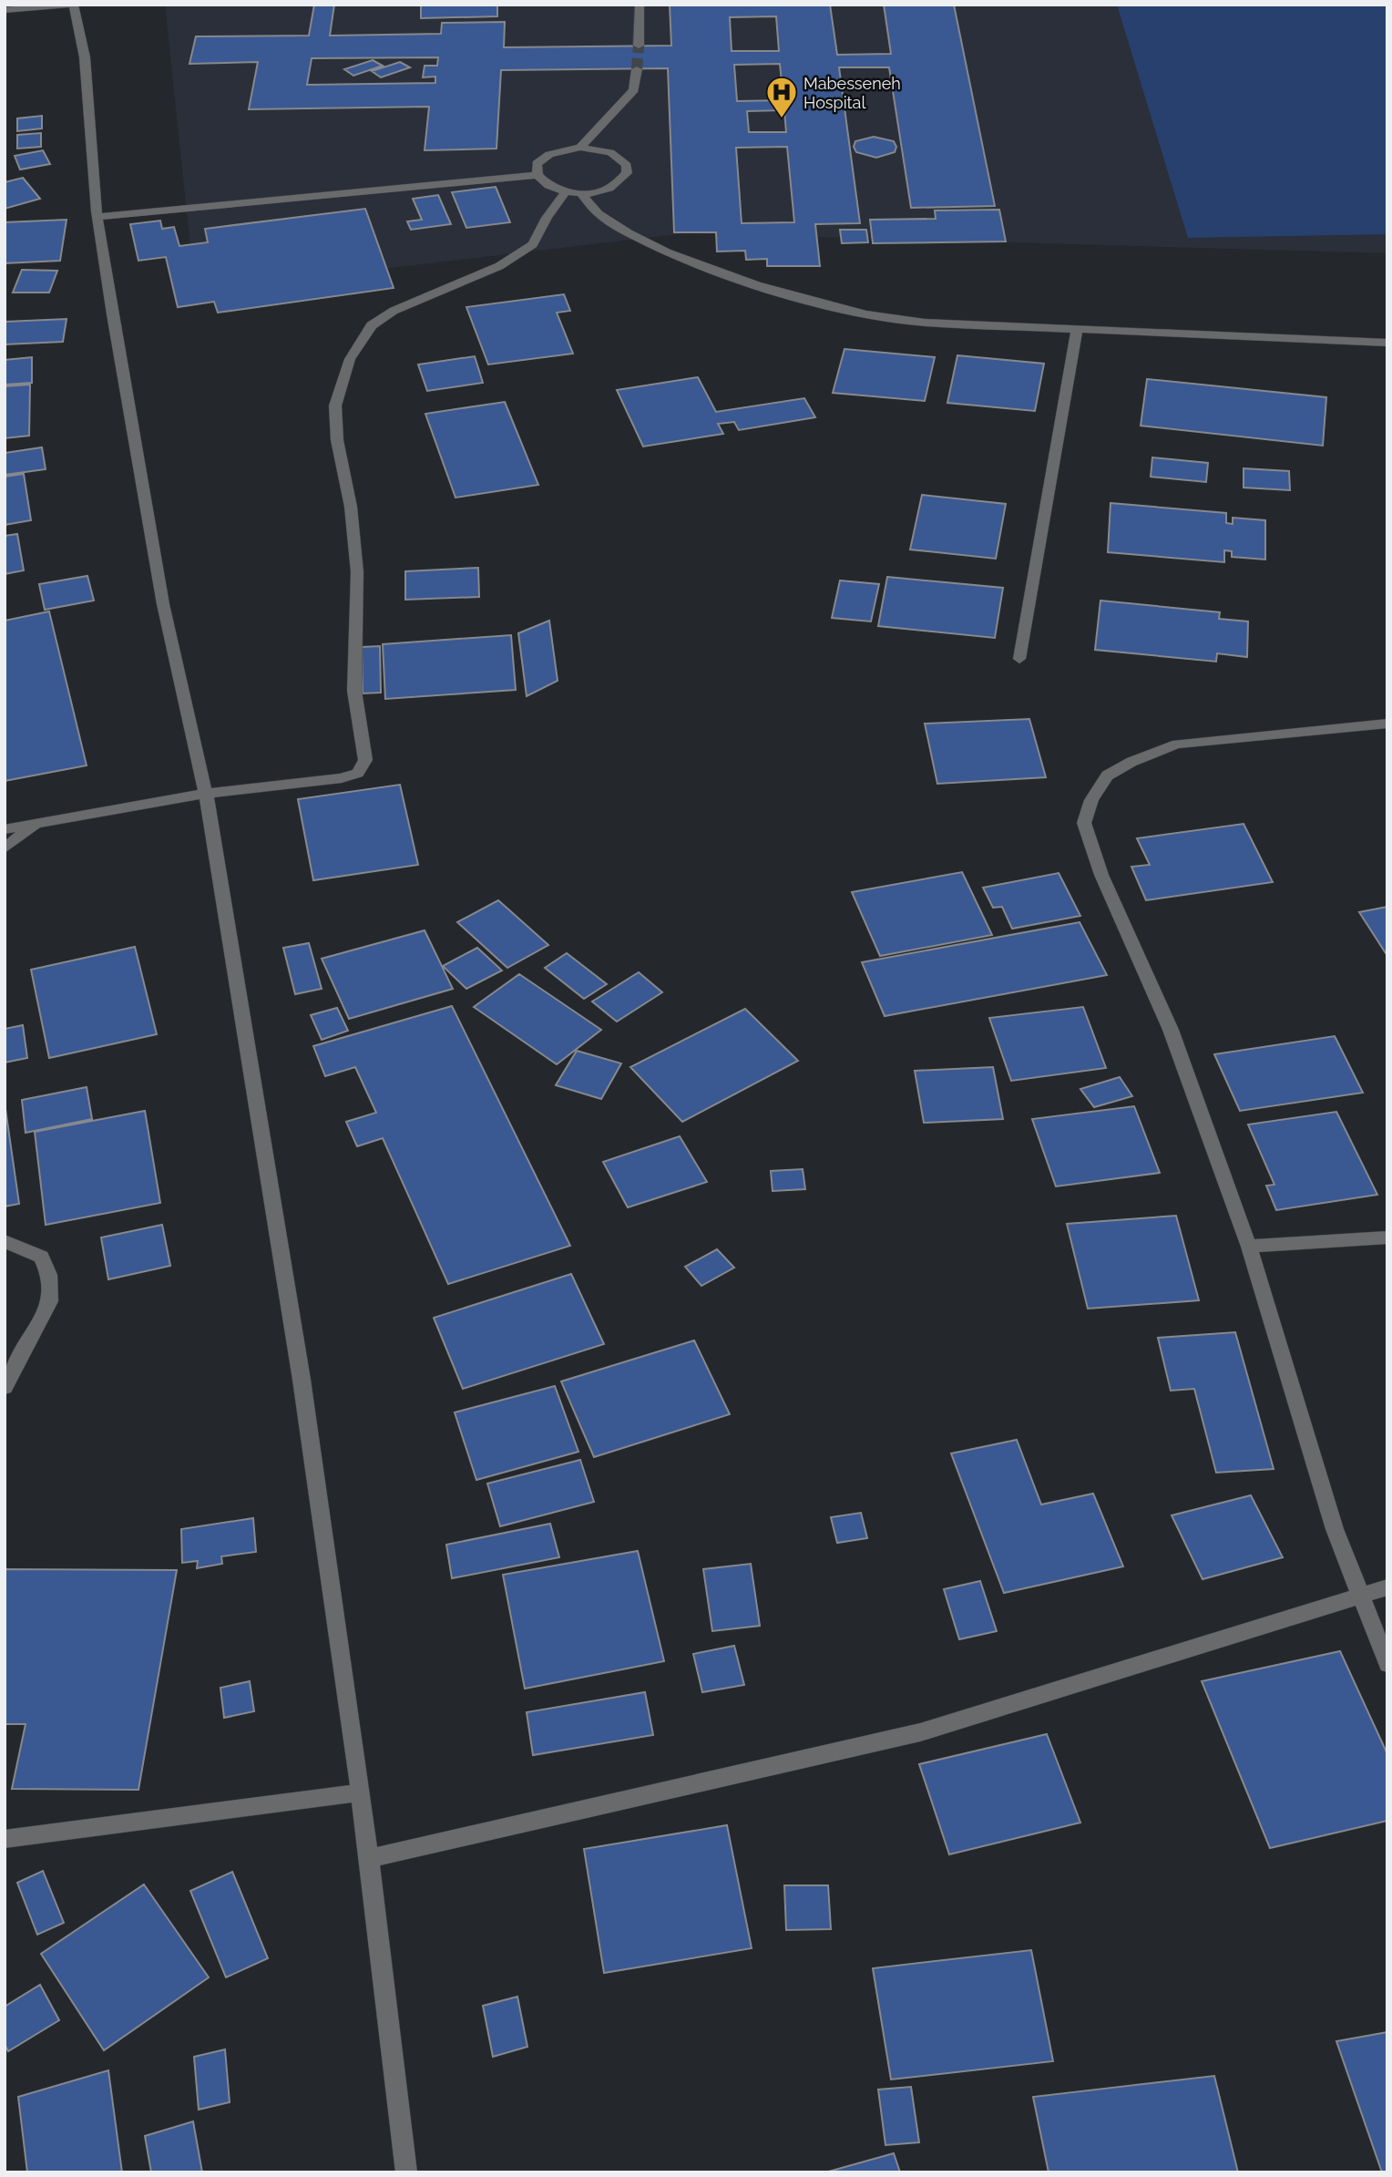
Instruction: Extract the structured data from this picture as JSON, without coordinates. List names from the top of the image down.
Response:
{
  "places": {
    "hospital": ["Mabesseneh Hospital"]
  }
}
